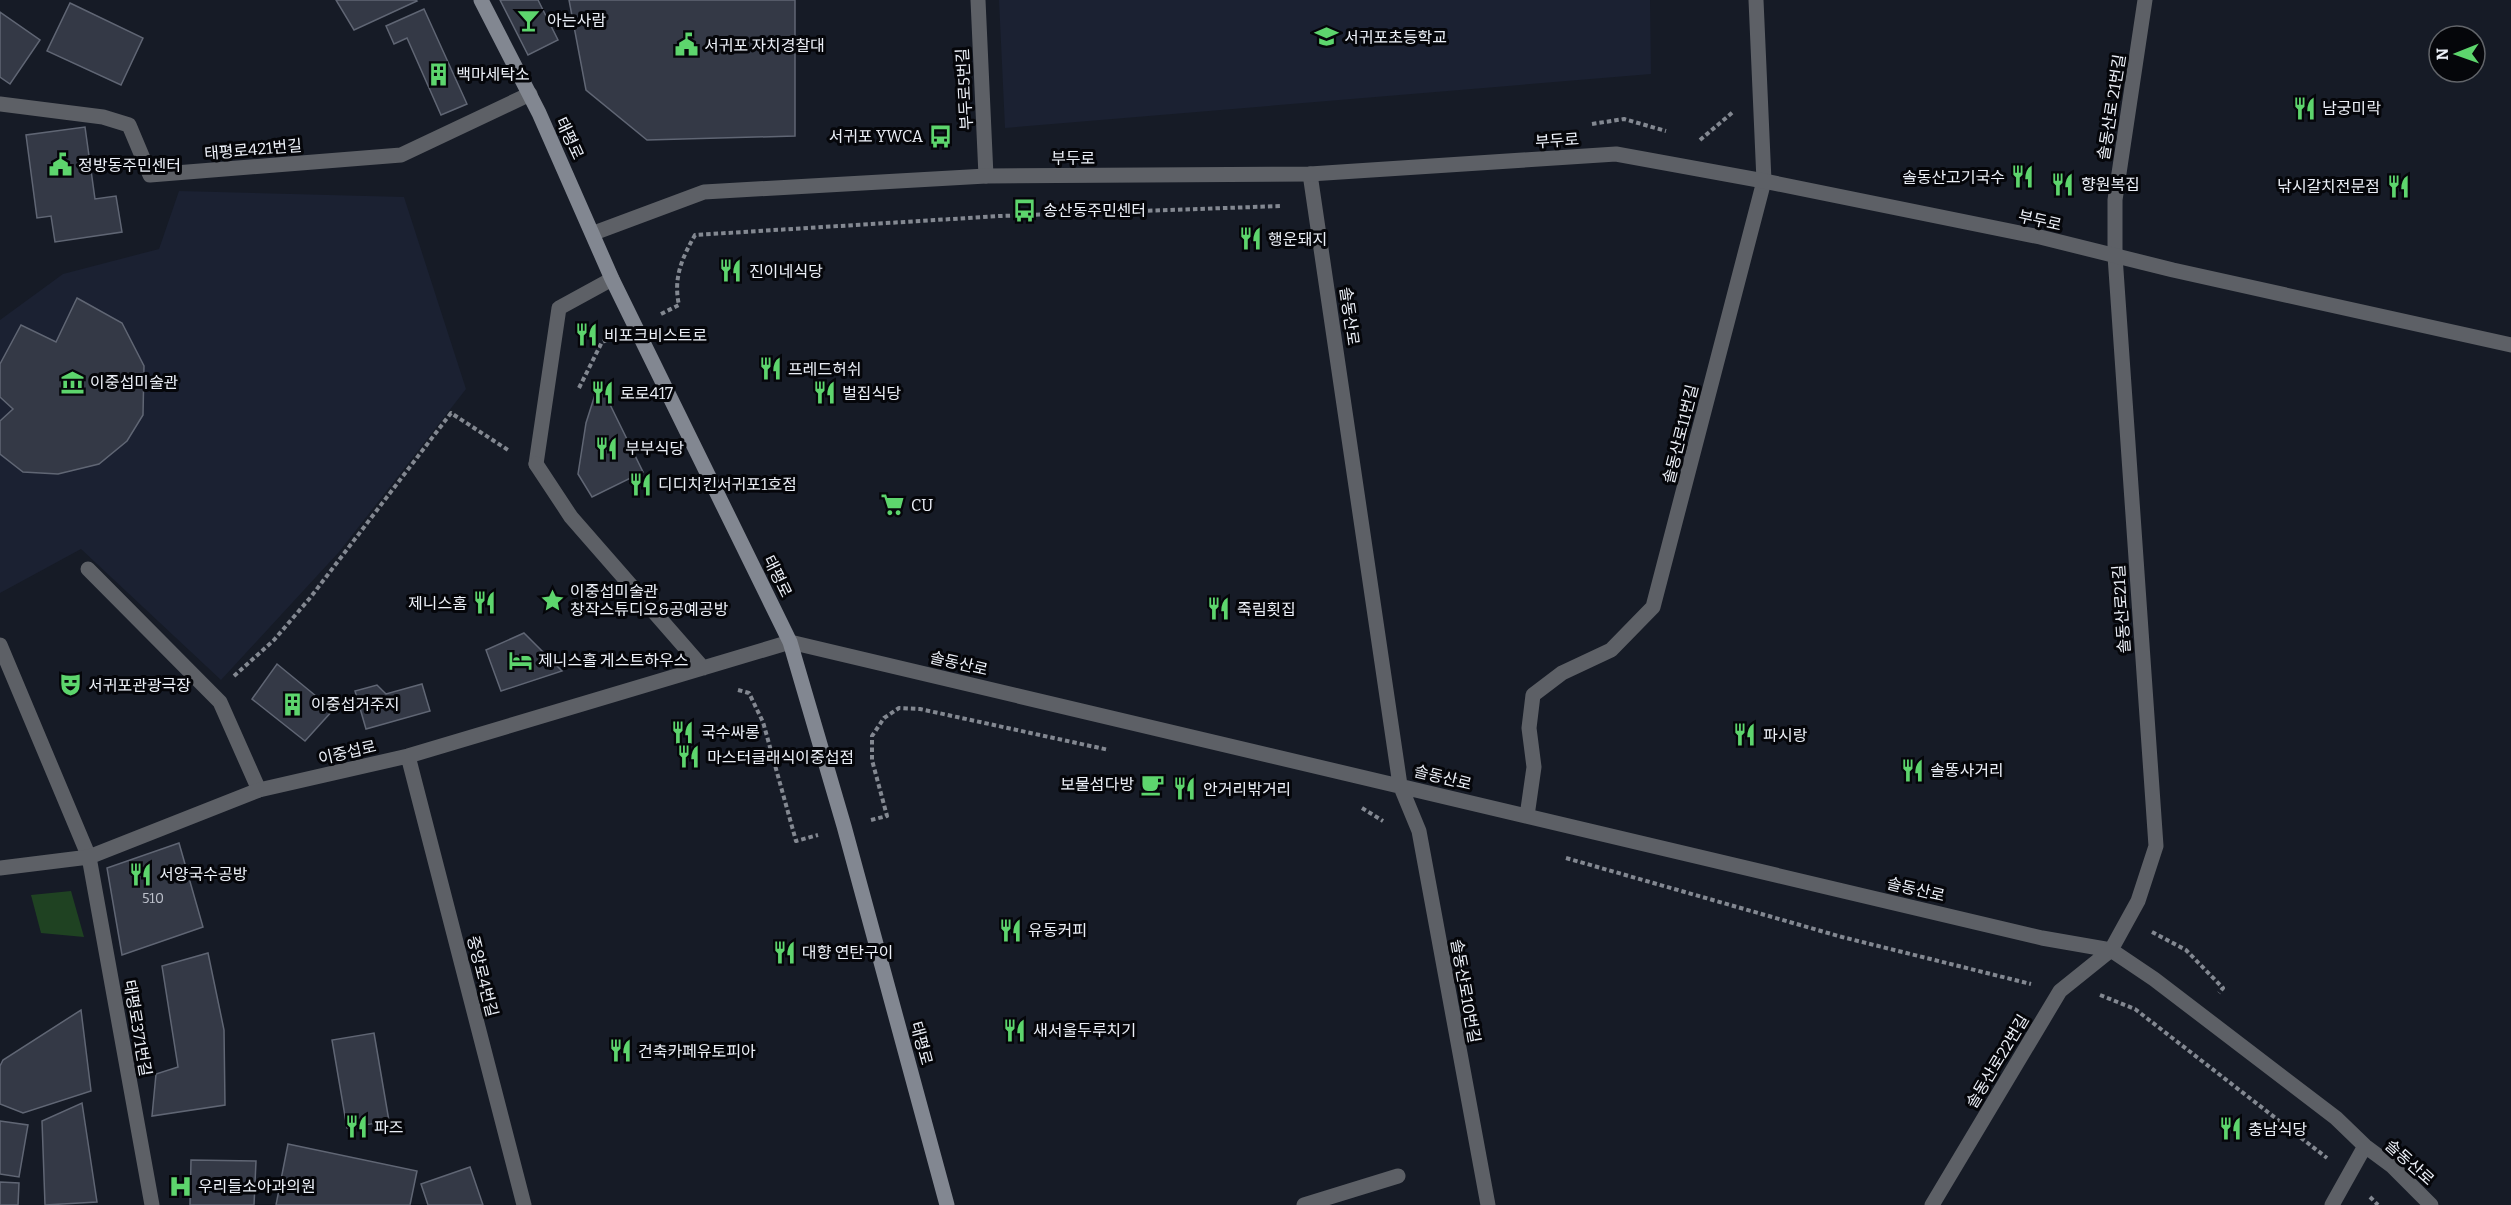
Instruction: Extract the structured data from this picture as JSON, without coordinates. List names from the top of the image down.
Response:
{
  "streets": {
    "main road": ["태평로"],
    "street": [
      "부두로5번길",
      "솔동산로 21번길",
      "부두로",
      "태평로421번길",
      "솔동산로",
      "솔동산로11번길",
      "솔동산로21길",
      "이중섭로",
      "중앙로4번길",
      "솔동산로10번길",
      "태평로371번길",
      "솔동산로22번길"
    ]
  },
  "crossings": [
    ["부두로5번길", "부두로"],
    ["솔동산로 21번길", "부두로"],
    ["솔동산로 21번길", "솔동산로21길"],
    ["태평로", "부두로"],
    ["태평로", "태평로421번길"],
    ["태평로", "솔동산로"],
    ["태평로", "이중섭로"],
    ["부두로", "솔동산로"],
    ["부두로", "솔동산로11번길"],
    ["부두로", "솔동산로21길"],
    ["솔동산로", "솔동산로11번길"],
    ["솔동산로", "솔동산로21길"],
    ["솔동산로", "이중섭로"],
    ["솔동산로", "솔동산로10번길"],
    ["솔동산로", "솔동산로22번길"],
    ["솔동산로21길", "솔동산로22번길"],
    ["이중섭로", "중앙로4번길"],
    ["이중섭로", "태평로371번길"]
  ],
  "places": {
    "bar": ["아는사람"],
    "school or university": ["서귀포초등학교"],
    "public building": ["서귀포 자치경찰대", "정방동주민센터"],
    "building": ["백마세탁소", "이중섭거주지"],
    "restaurant": [
      "남궁미락",
      "솔동산고기국수",
      "향원복집",
      "낚시갈치전문점",
      "행운돼지",
      "진이네식당",
      "비포크비스트로",
      "프레드허쉬",
      "로로417",
      "벌집식당",
      "부부식당",
      "디디치킨서귀포1호점",
      "제니스홈",
      "죽림횟집",
      "국수싸롱",
      "파시랑",
      "마스터클래식이중섭점",
      "솔똥사거리",
      "안거리밖거리",
      "서양국수공방",
      "유동커피",
      "대향 연탄구이",
      "새서울두루치기",
      "건축카페유토피아",
      "파즈",
      "충남식당"
    ],
    "bus stop": ["서귀포 YWCA", "송산동주민센터"],
    "museum": ["이중섭미술관"],
    "supermarket": ["CU"],
    "place": ["이중섭미술관 창작스튜디오&공예공방"],
    "hotel": ["제니스홀 게스트하우스"],
    "theatre": ["서귀포관광극장"],
    "cafe": ["보물섬다방"],
    "hospital": ["우리들소아과의원"]
  },
  "house_numbers": ["510"],
  "north": "left"
}
